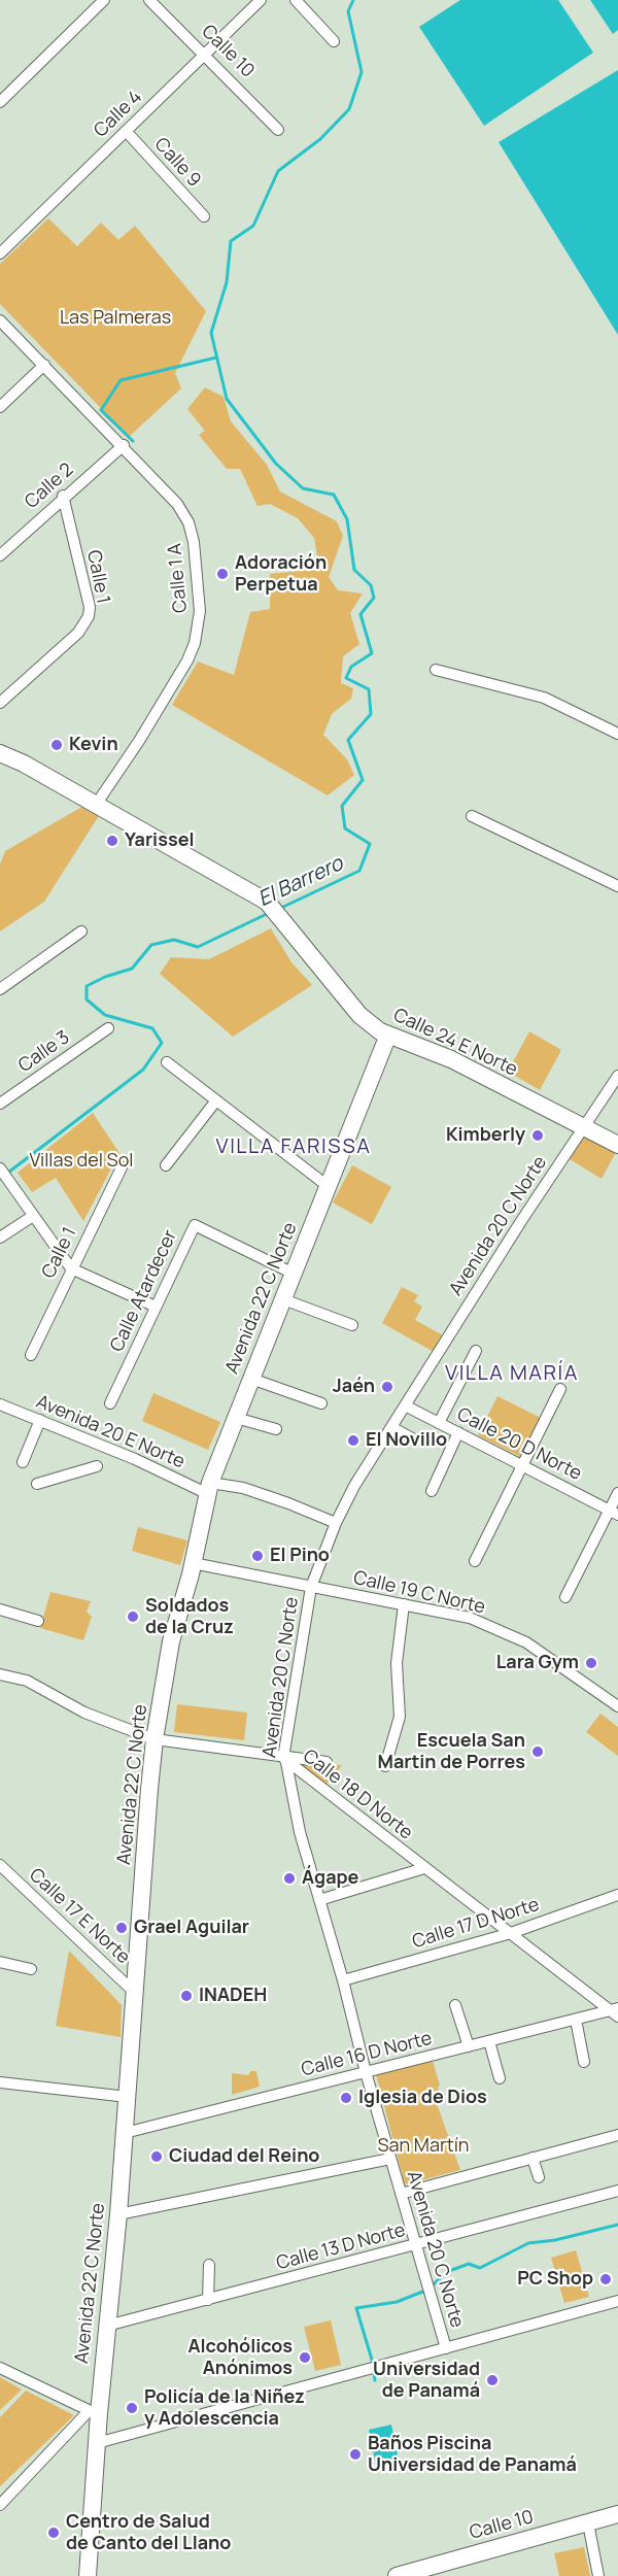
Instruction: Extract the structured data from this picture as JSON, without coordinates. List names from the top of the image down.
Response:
{
  "streets": {
    "street": [
      "Calle 10",
      "Calle 4",
      "Calle 9",
      "Calle 2",
      "Calle 1",
      "Calle 1 A",
      "Calle 24 E Norte",
      "Calle 3",
      "Avenida 20 C Norte",
      "Calle Atardecer",
      "Avenida 22 C Norte",
      "Avenida 20 E Norte",
      "Calle 20 D Norte",
      "Calle 19 C Norte",
      "Calle 18 D Norte",
      "Calle 17 E Norte",
      "Calle 17 D Norte",
      "Calle 16 D Norte",
      "Calle 13 D Norte"
    ]
  },
  "crossings": [
    ["Calle 10", "Calle 4"],
    ["Calle 4", "Calle 9"],
    ["Calle 2", "Calle 1"],
    ["Calle 2", "Calle 1 A"],
    ["Calle 1 A", "Calle 24 E Norte"],
    ["Calle 24 E Norte", "Avenida 20 C Norte"],
    ["Calle 24 E Norte", "Avenida 22 C Norte"],
    ["Avenida 20 C Norte", "Avenida 20 E Norte"],
    ["Avenida 20 C Norte", "Calle 20 D Norte"],
    ["Avenida 20 C Norte", "Calle 19 C Norte"],
    ["Avenida 20 C Norte", "Calle 18 D Norte"],
    ["Avenida 20 C Norte", "Calle 17 D Norte"],
    ["Avenida 20 C Norte", "Calle 16 D Norte"],
    ["Avenida 20 C Norte", "Calle 13 D Norte"],
    ["Calle Atardecer", "Avenida 22 C Norte"],
    ["Avenida 22 C Norte", "Avenida 20 E Norte"],
    ["Avenida 22 C Norte", "Calle 19 C Norte"],
    ["Avenida 22 C Norte", "Calle 18 D Norte"],
    ["Avenida 22 C Norte", "Calle 17 E Norte"],
    ["Avenida 22 C Norte", "Calle 16 D Norte"],
    ["Avenida 22 C Norte", "Calle 13 D Norte"],
    ["Calle 18 D Norte", "Calle 17 D Norte"],
    ["Calle 18 D Norte", "Calle 16 D Norte"]
  ],
  "districts": ["VILLA FARISSA", "VILLA MARÍA"],
  "water": ["El Barrero"],
  "parks": ["Las Palmeras", "Villas del Sol", "San Martín"],
  "places": [
    "Adoración Perpetua",
    "Kevin",
    "Yarissel",
    "Kimberly",
    "Jaén",
    "El Novillo",
    "El Pino",
    "Soldados de la Cruz",
    "Lara Gym",
    "Escuela San Martin de Porres",
    "Ágape",
    "Grael Aguilar",
    "INADEH",
    "Iglesia de Dios",
    "Ciudad del Reino",
    "PC Shop",
    "Alcohólicos Anónimos",
    "Universidad de Panamá",
    "Policía de la Niñez y Adolescencia",
    "Baños Piscina Universidad de Panamá",
    "Centro de Salud de Canto del Llano"
  ]
}
